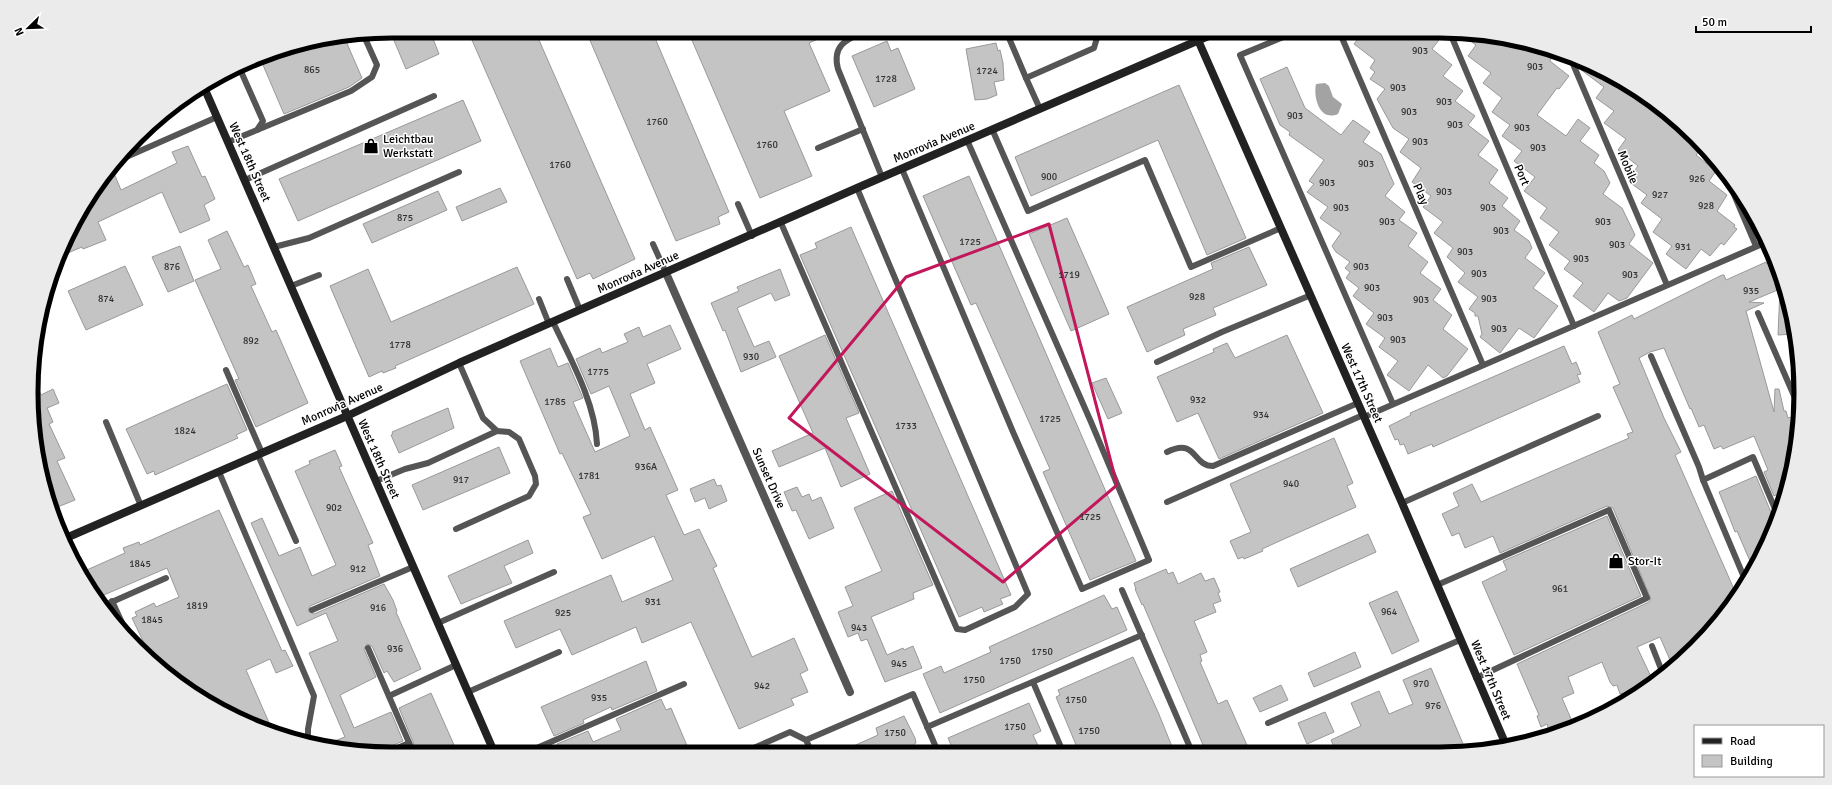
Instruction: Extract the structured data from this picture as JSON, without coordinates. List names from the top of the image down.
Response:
{
  "streets": {
    "street": [
      "Monrovia Avenue",
      "West 18th Street",
      "West 17th Street",
      "Sunset Drive"
    ],
    "lane": ["Mobile", "Port", "Play"]
  },
  "crossings": [
    ["Monrovia Avenue", "West 18th Street"],
    ["Monrovia Avenue", "West 17th Street"],
    ["Monrovia Avenue", "Sunset Drive"]
  ],
  "places": {
    "shop": ["Leichtbau Werkstatt", "Stor-It"]
  },
  "house_numbers": [
    "903",
    "903",
    "865",
    "1724",
    "1728",
    "903",
    "903",
    "903",
    "903",
    "1760",
    "903",
    "903",
    "903",
    "1760",
    "903",
    "903",
    "1760",
    "900",
    "926",
    "903",
    "903",
    "927",
    "928",
    "903",
    "903",
    "875",
    "903",
    "903",
    "903",
    "1725",
    "903",
    "931",
    "903",
    "903",
    "876",
    "903",
    "903",
    "1719",
    "903",
    "903",
    "935",
    "928",
    "874",
    "903",
    "903",
    "903",
    "903",
    "903",
    "892",
    "1778",
    "930",
    "1775",
    "932",
    "1785",
    "934",
    "1725",
    "1733",
    "1824",
    "936A",
    "1781",
    "917",
    "940",
    "902",
    "1725",
    "1845",
    "912",
    "961",
    "931",
    "1819",
    "916",
    "964",
    "925",
    "1845",
    "943",
    "936",
    "1750",
    "1750",
    "945",
    "1750",
    "970",
    "942",
    "935",
    "1750",
    "976",
    "1750",
    "1750",
    "1750"
  ],
  "legend": ["Road", "Building"],
  "scale_bar": "50 m",
  "north": "bottom left"
}
